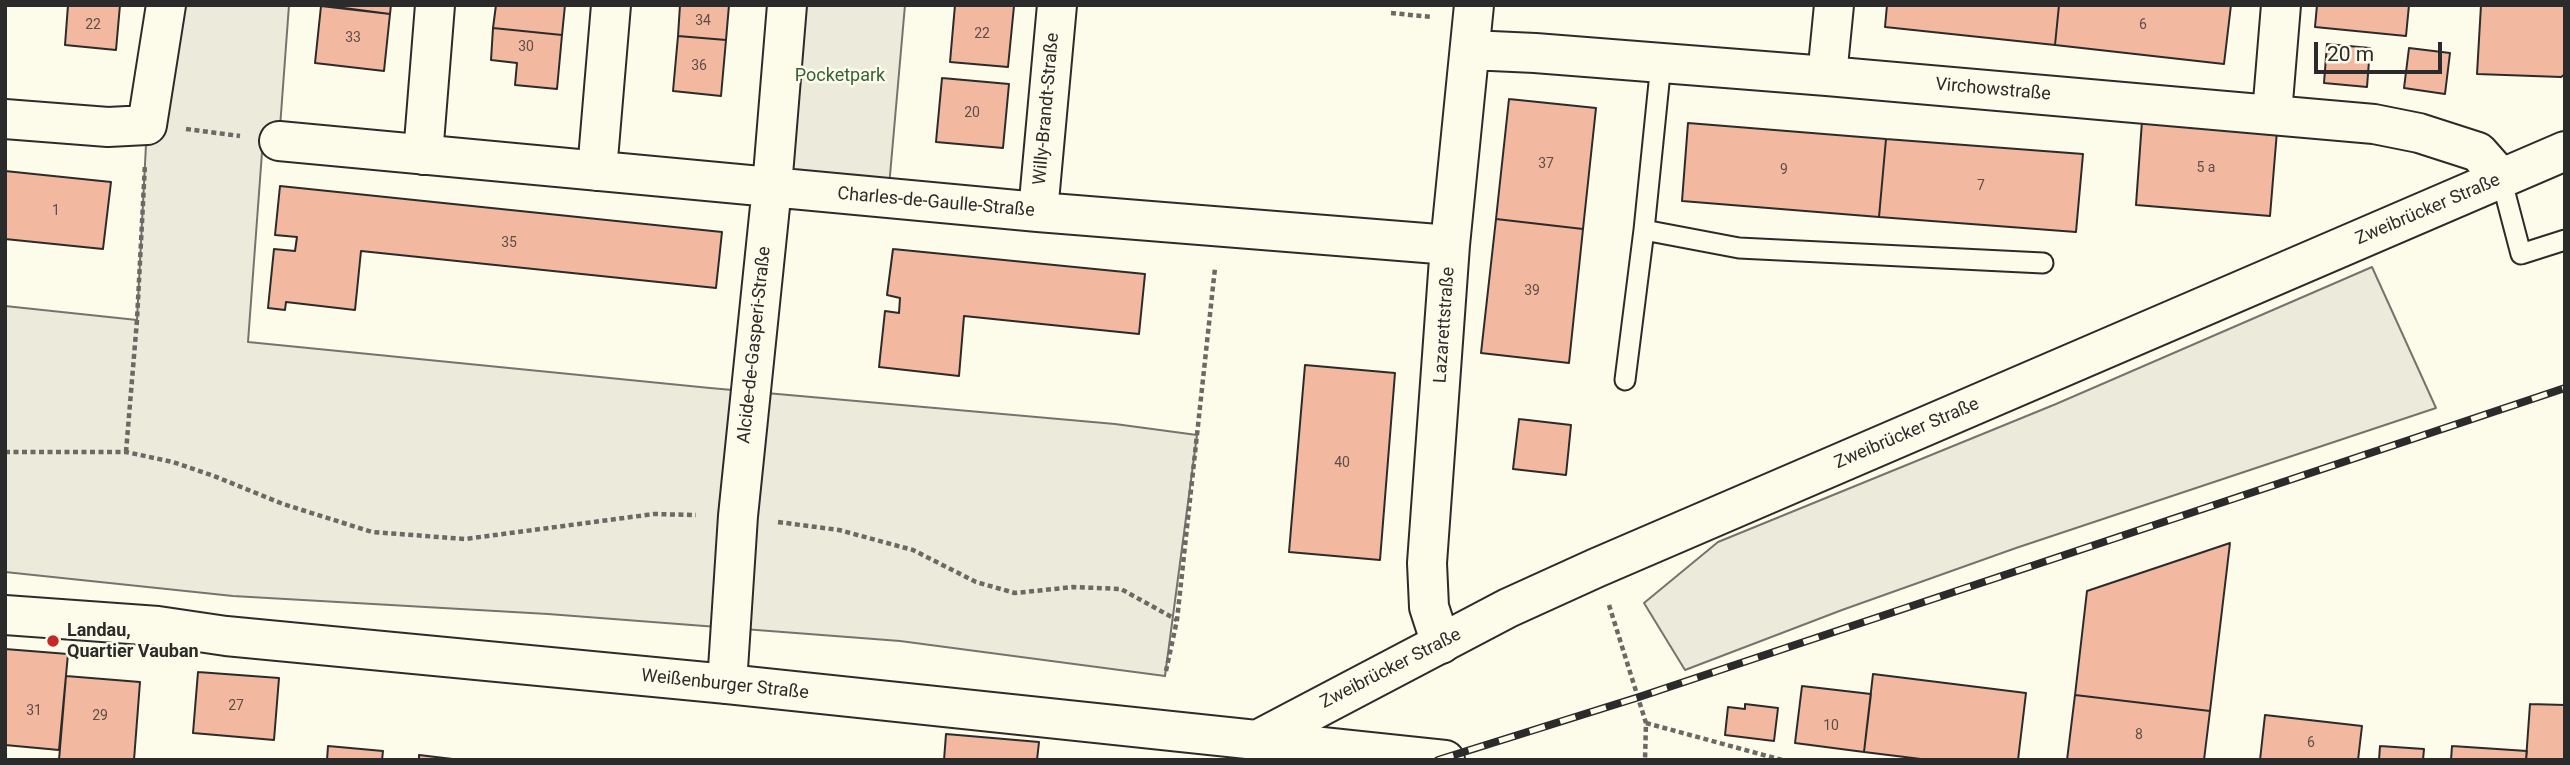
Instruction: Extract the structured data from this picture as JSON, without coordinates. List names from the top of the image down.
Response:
{
  "streets": {
    "street": [
      "Virchowstraße",
      "Willy-Brandt-Straße",
      "Charles-de-Gaulle-Straße",
      "Zweibrücker Straße",
      "Lazarettstraße",
      "Alcide-de-Gasperi-Straße",
      "Weißenburger Straße"
    ]
  },
  "crossings": [
    ["Virchowstraße", "Zweibrücker Straße"],
    ["Virchowstraße", "Lazarettstraße"],
    ["Willy-Brandt-Straße", "Charles-de-Gaulle-Straße"],
    ["Charles-de-Gaulle-Straße", "Lazarettstraße"],
    ["Charles-de-Gaulle-Straße", "Alcide-de-Gasperi-Straße"],
    ["Zweibrücker Straße", "Lazarettstraße"],
    ["Zweibrücker Straße", "Weißenburger Straße"],
    ["Alcide-de-Gasperi-Straße", "Weißenburger Straße"]
  ],
  "parks": ["Pocketpark"],
  "places": ["Landau, Quartier Vauban"],
  "house_numbers": [
    "34",
    "22",
    "6",
    "22",
    "33",
    "30",
    "36",
    "20",
    "37",
    "5 a",
    "9",
    "7",
    "1",
    "35",
    "39",
    "40",
    "27",
    "31",
    "29",
    "10",
    "8",
    "6"
  ],
  "scale_bar": "20 m"
}
